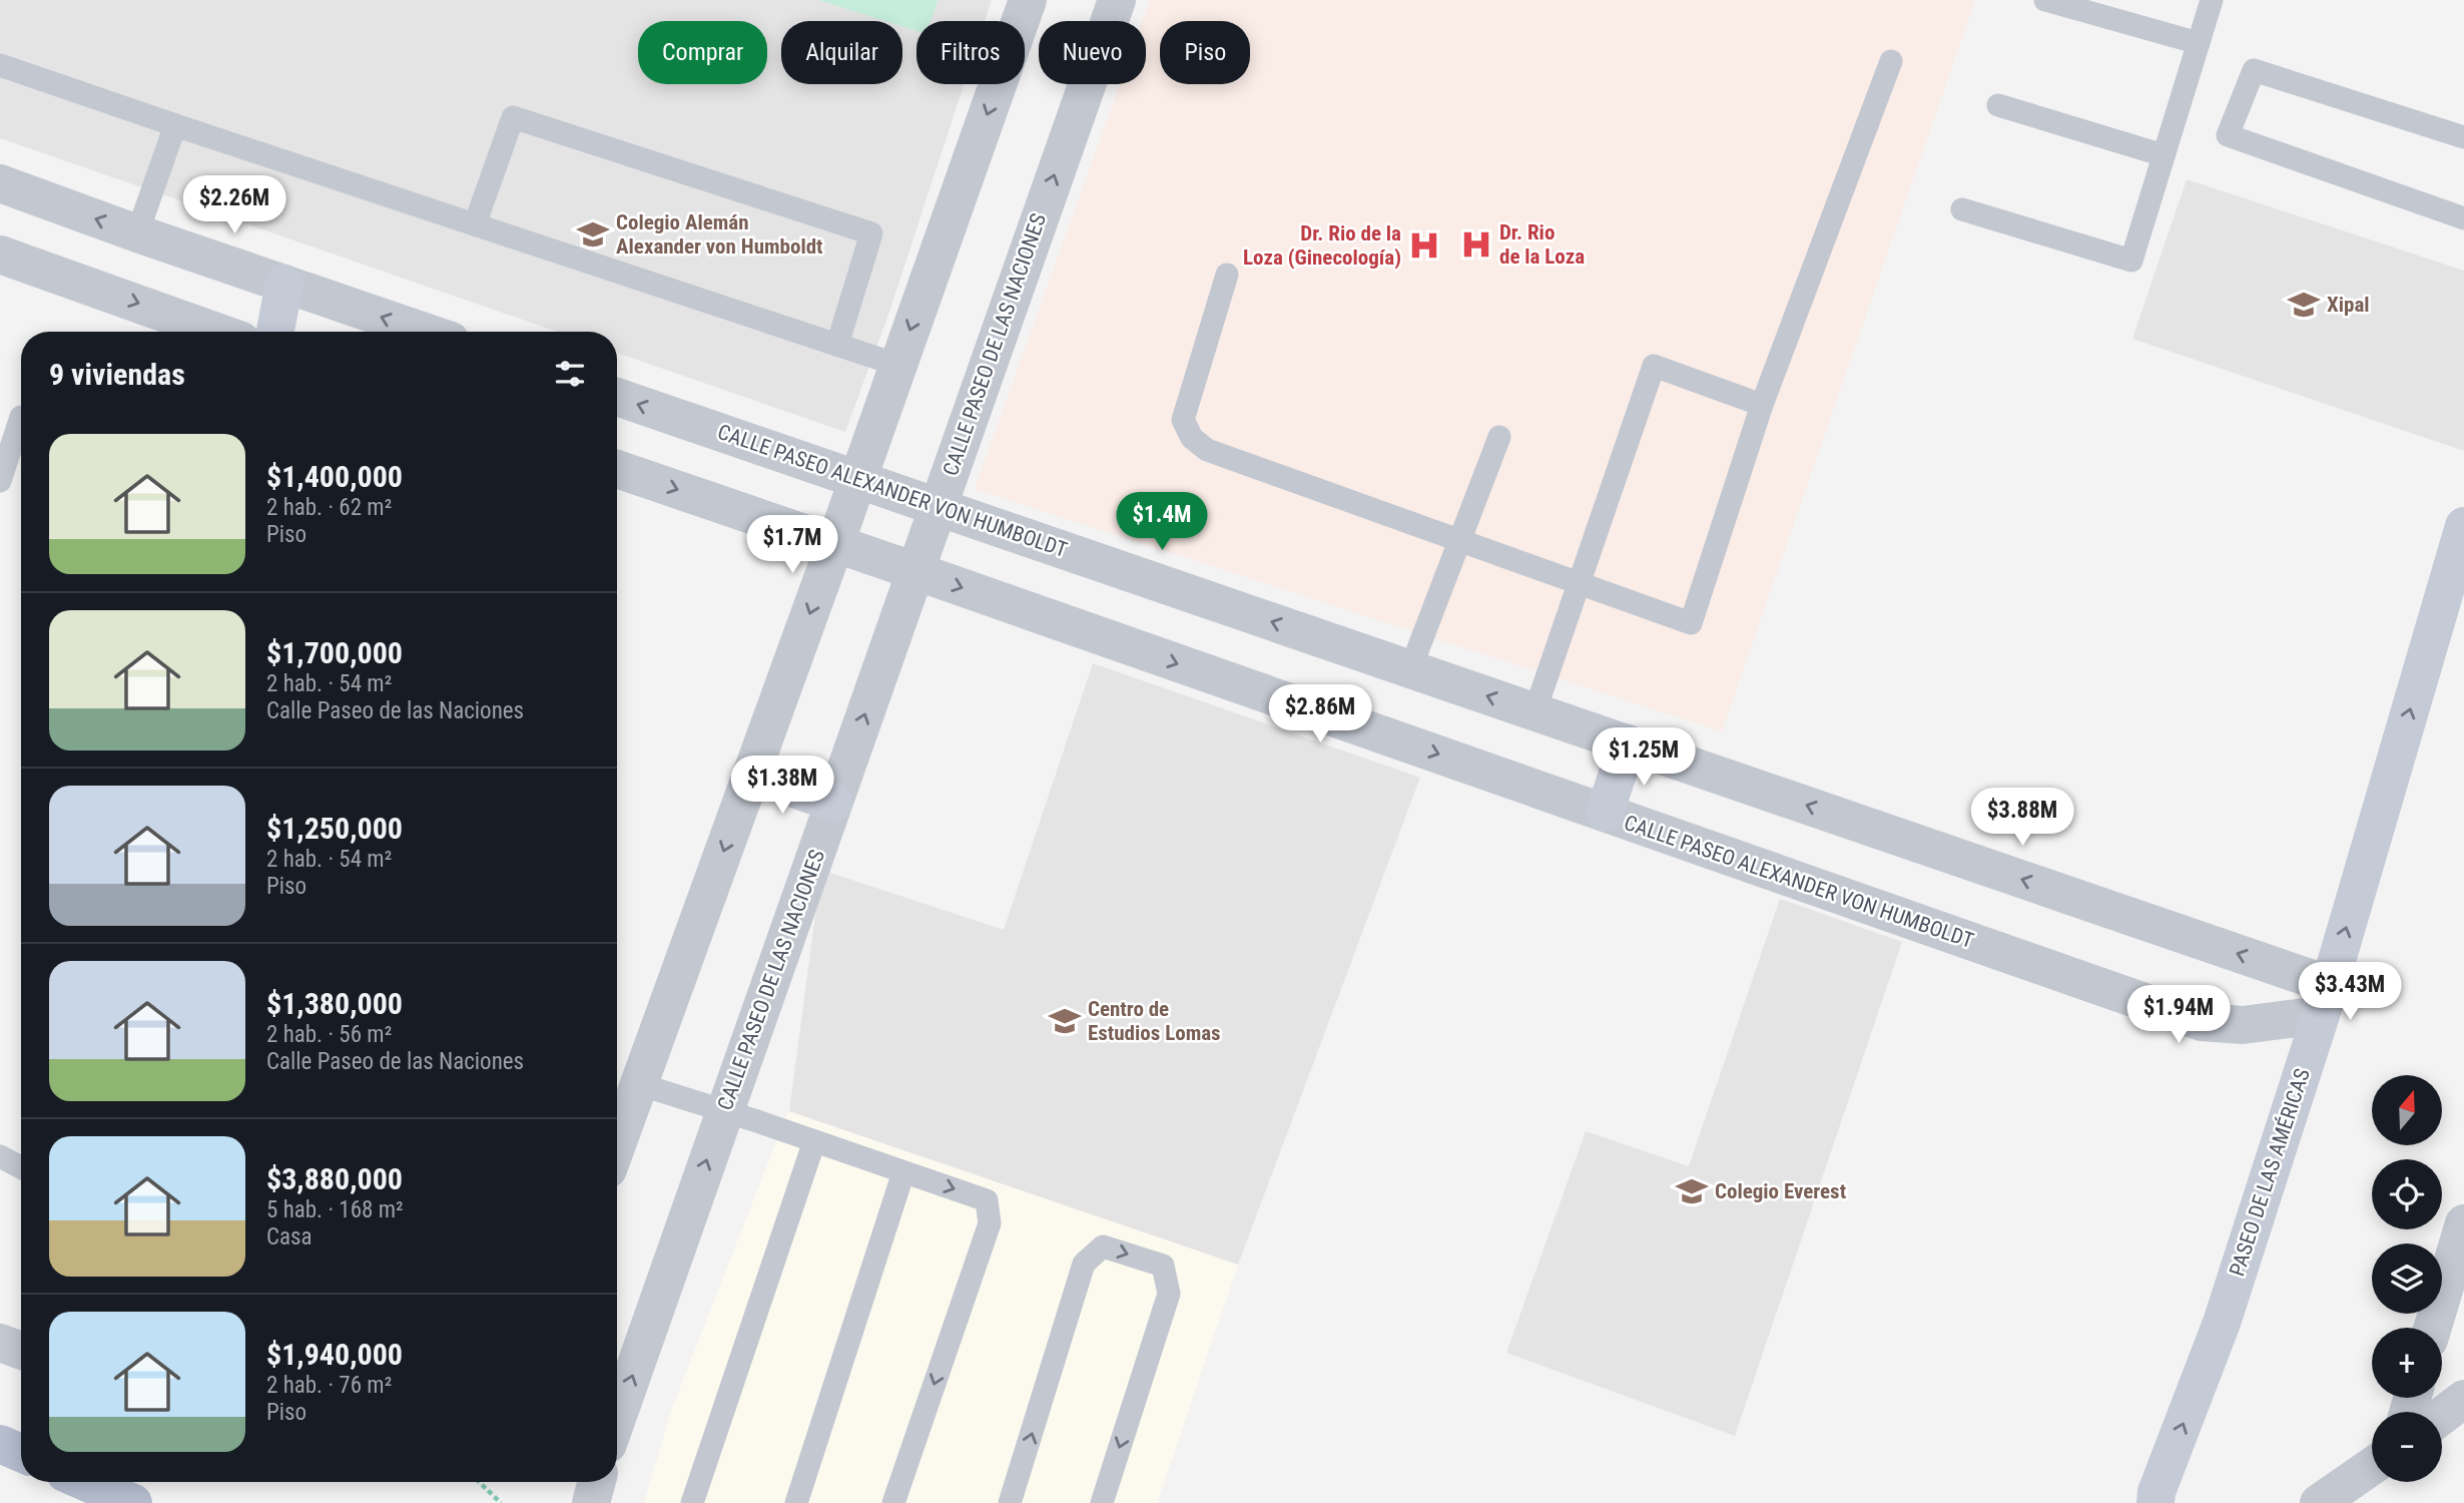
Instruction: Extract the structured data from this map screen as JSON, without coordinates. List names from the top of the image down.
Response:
{
  "streets": {
    "street": ["CALLE PASEO DE LAS NACIONES", "CALLE PASEO ALEXANDER VON HUMBOLDT", "PASEO DE LAS AMÉRICAS"]
  },
  "crossings": [
    ["CALLE PASEO DE LAS NACIONES", "CALLE PASEO ALEXANDER VON HUMBOLDT"],
    ["CALLE PASEO ALEXANDER VON HUMBOLDT", "PASEO DE LAS AMÉRICAS"]
  ],
  "one_way": ["PASEO DE LAS AMÉRICAS"],
  "places": {
    "school or university": [
      "Colegio Alemán Alexander von Humboldt",
      "Xipal",
      "Centro de Estudios Lomas",
      "Colegio Everest"
    ],
    "hospital": ["Dr. Rio de la Loza", "Dr. Rio de la Loza (Ginecología)"]
  },
  "north": "top",
  "page": {
    "chip": [
      "Comprar",
      "Alquilar",
      "Filtros",
      "Nuevo",
      "Piso"
    ],
    "price": [
      "$2.26M",
      "$1.4M",
      "$1.7M",
      "$2.86M",
      "$1.25M",
      "$1.38M",
      "$3.88M",
      "$3.43M",
      "$1.94M"
    ],
    "heading": "9 viviendas",
    "list": [
      {
        "name": "$1,400,000",
        "note": "2 hab. · 62 m² · Piso"
      },
      {
        "name": "$1,700,000",
        "note": "2 hab. · 54 m² · Calle Paseo de las Naciones"
      },
      {
        "name": "$1,250,000",
        "note": "2 hab. · 54 m² · Piso"
      },
      {
        "name": "$1,380,000",
        "note": "2 hab. · 56 m² · Calle Paseo de las Naciones"
      },
      {
        "name": "$3,880,000",
        "note": "5 hab. · 168 m² · Casa"
      },
      {
        "name": "$1,940,000",
        "note": "2 hab. · 76 m² · Piso"
      }
    ],
    "map_buttons": ["+", "−"]
  }
}
